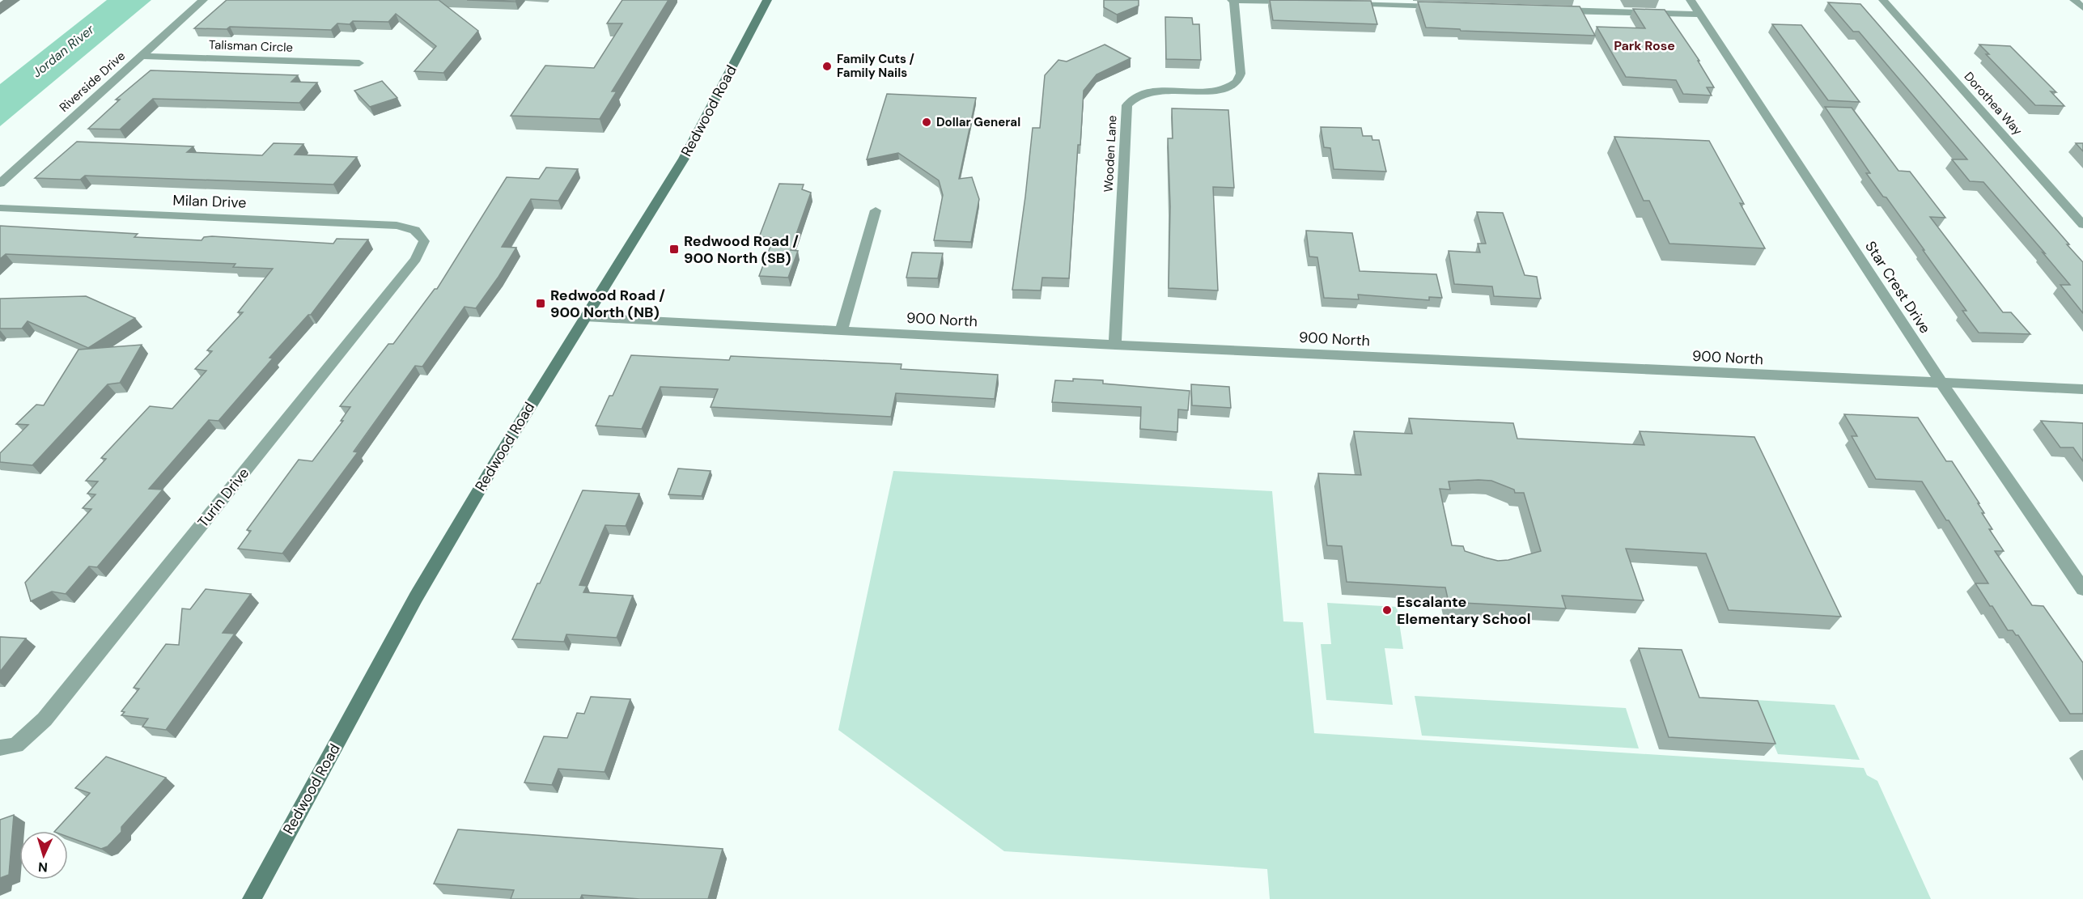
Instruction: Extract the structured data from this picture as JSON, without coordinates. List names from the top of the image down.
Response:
{
  "streets": {
    "main road": ["Redwood Road"],
    "street": [
      "Talisman Circle",
      "Riverside Drive",
      "Dorothea Way",
      "Wooden Lane",
      "Milan Drive",
      "Star Crest Drive",
      "900 North",
      "Turin Drive"
    ]
  },
  "crossings": [
    ["Talisman Circle", "Riverside Drive"],
    ["Redwood Road", "900 North"],
    ["Wooden Lane", "900 North"],
    ["Milan Drive", "Turin Drive"],
    ["Star Crest Drive", "900 North"]
  ],
  "districts": ["Park Rose"],
  "water": ["Jordan River"],
  "places": {
    "other": ["Family Cuts / Family Nails", "Dollar General", "Escalante Elementary School"],
    "transit": ["Redwood Road / 900 North (SB)", "Redwood Road / 900 North (NB)"]
  },
  "north": "bottom"
}
